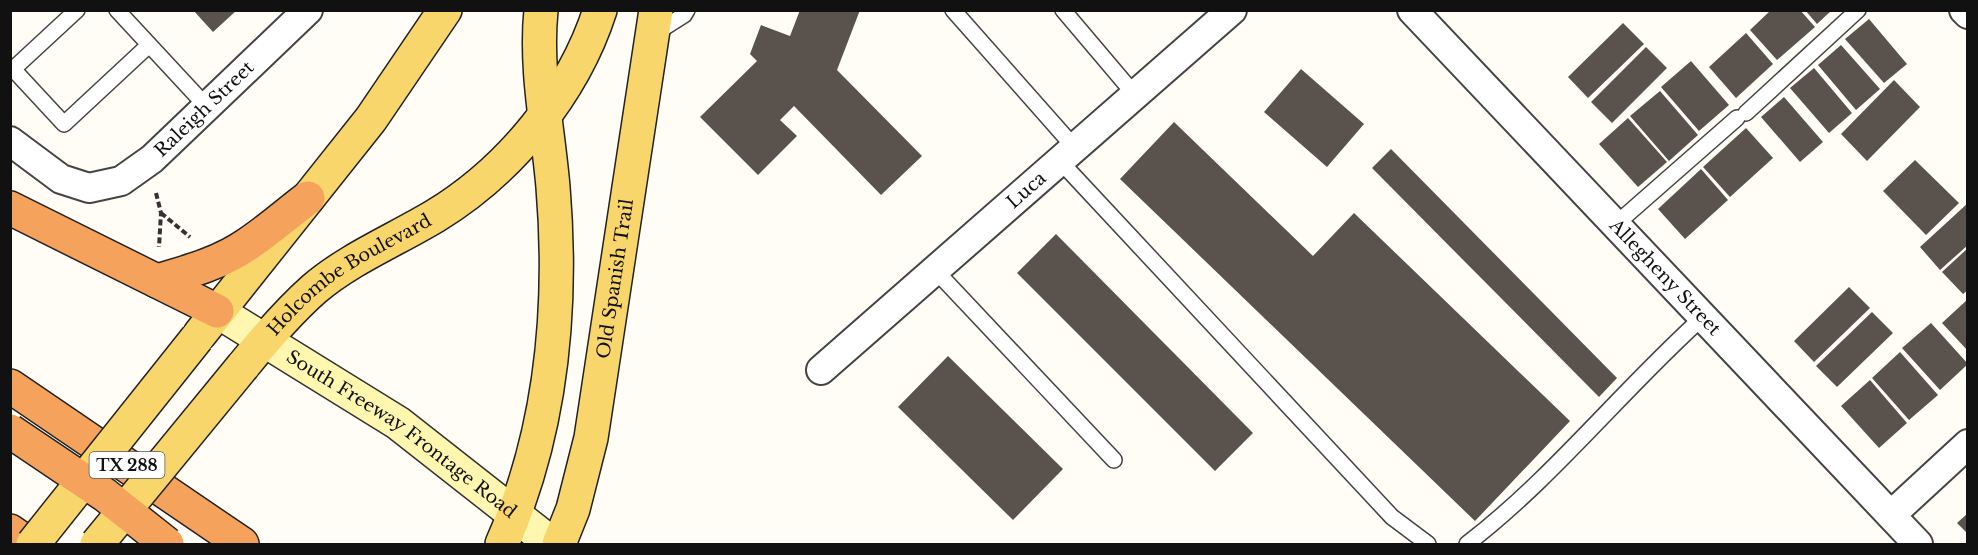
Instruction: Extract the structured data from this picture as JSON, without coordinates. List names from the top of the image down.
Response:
{
  "streets": {
    "highway": ["TX 288"],
    "main road": ["Holcombe Boulevard", "Old Spanish Trail", "South Freeway Frontage Road"],
    "street": ["Raleigh Street", "Luca", "Allegheny Street"]
  },
  "crossings": [
    ["Holcombe Boulevard", "South Freeway Frontage Road"]
  ]
}
